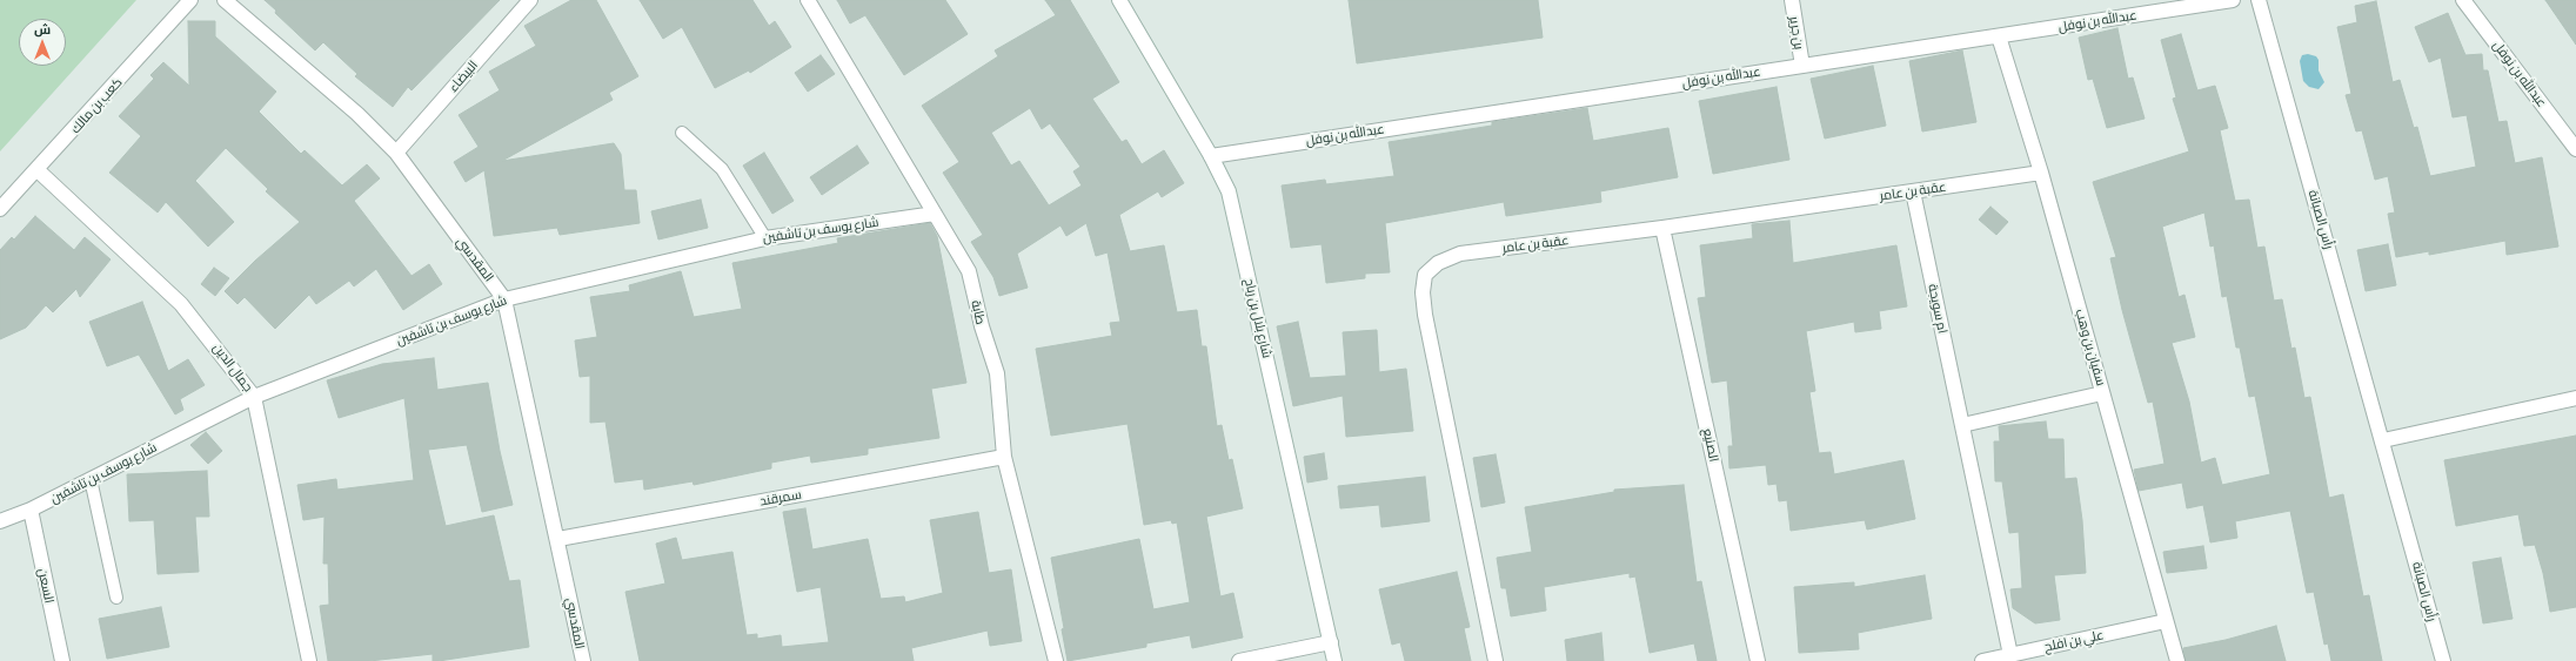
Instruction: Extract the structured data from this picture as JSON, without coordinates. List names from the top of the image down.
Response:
{
  "streets": {
    "street": [
      "عبدالله بن نوفل",
      "بن جرير",
      "البيضاء",
      "كعب بن مالك",
      "عقبة بن عامر",
      "رأس الصبانة",
      "شارع يوسف بن تاشفين",
      "المقدسي",
      "ام سويجة",
      "طابة",
      "شارع بلال بن رباح",
      "سفيان بن وهب",
      "جمال الدين",
      "الصنيع",
      "سمرقند",
      "السعن",
      "علي بن افلح"
    ]
  },
  "crossings": [
    ["عبدالله بن نوفل", "بن جرير"],
    ["عبدالله بن نوفل", "شارع بلال بن رباح"],
    ["عبدالله بن نوفل", "سفيان بن وهب"],
    ["البيضاء", "المقدسي"],
    ["كعب بن مالك", "جمال الدين"],
    ["عقبة بن عامر", "ام سويجة"],
    ["عقبة بن عامر", "سفيان بن وهب"],
    ["عقبة بن عامر", "الصنيع"],
    ["شارع يوسف بن تاشفين", "المقدسي"],
    ["شارع يوسف بن تاشفين", "طابة"],
    ["شارع يوسف بن تاشفين", "جمال الدين"],
    ["شارع يوسف بن تاشفين", "السعن"],
    ["المقدسي", "سمرقند"],
    ["ام سويجة", "علي بن افلح"],
    ["طابة", "سمرقند"],
    ["سفيان بن وهب", "علي بن افلح"]
  ],
  "north": "top"
}
